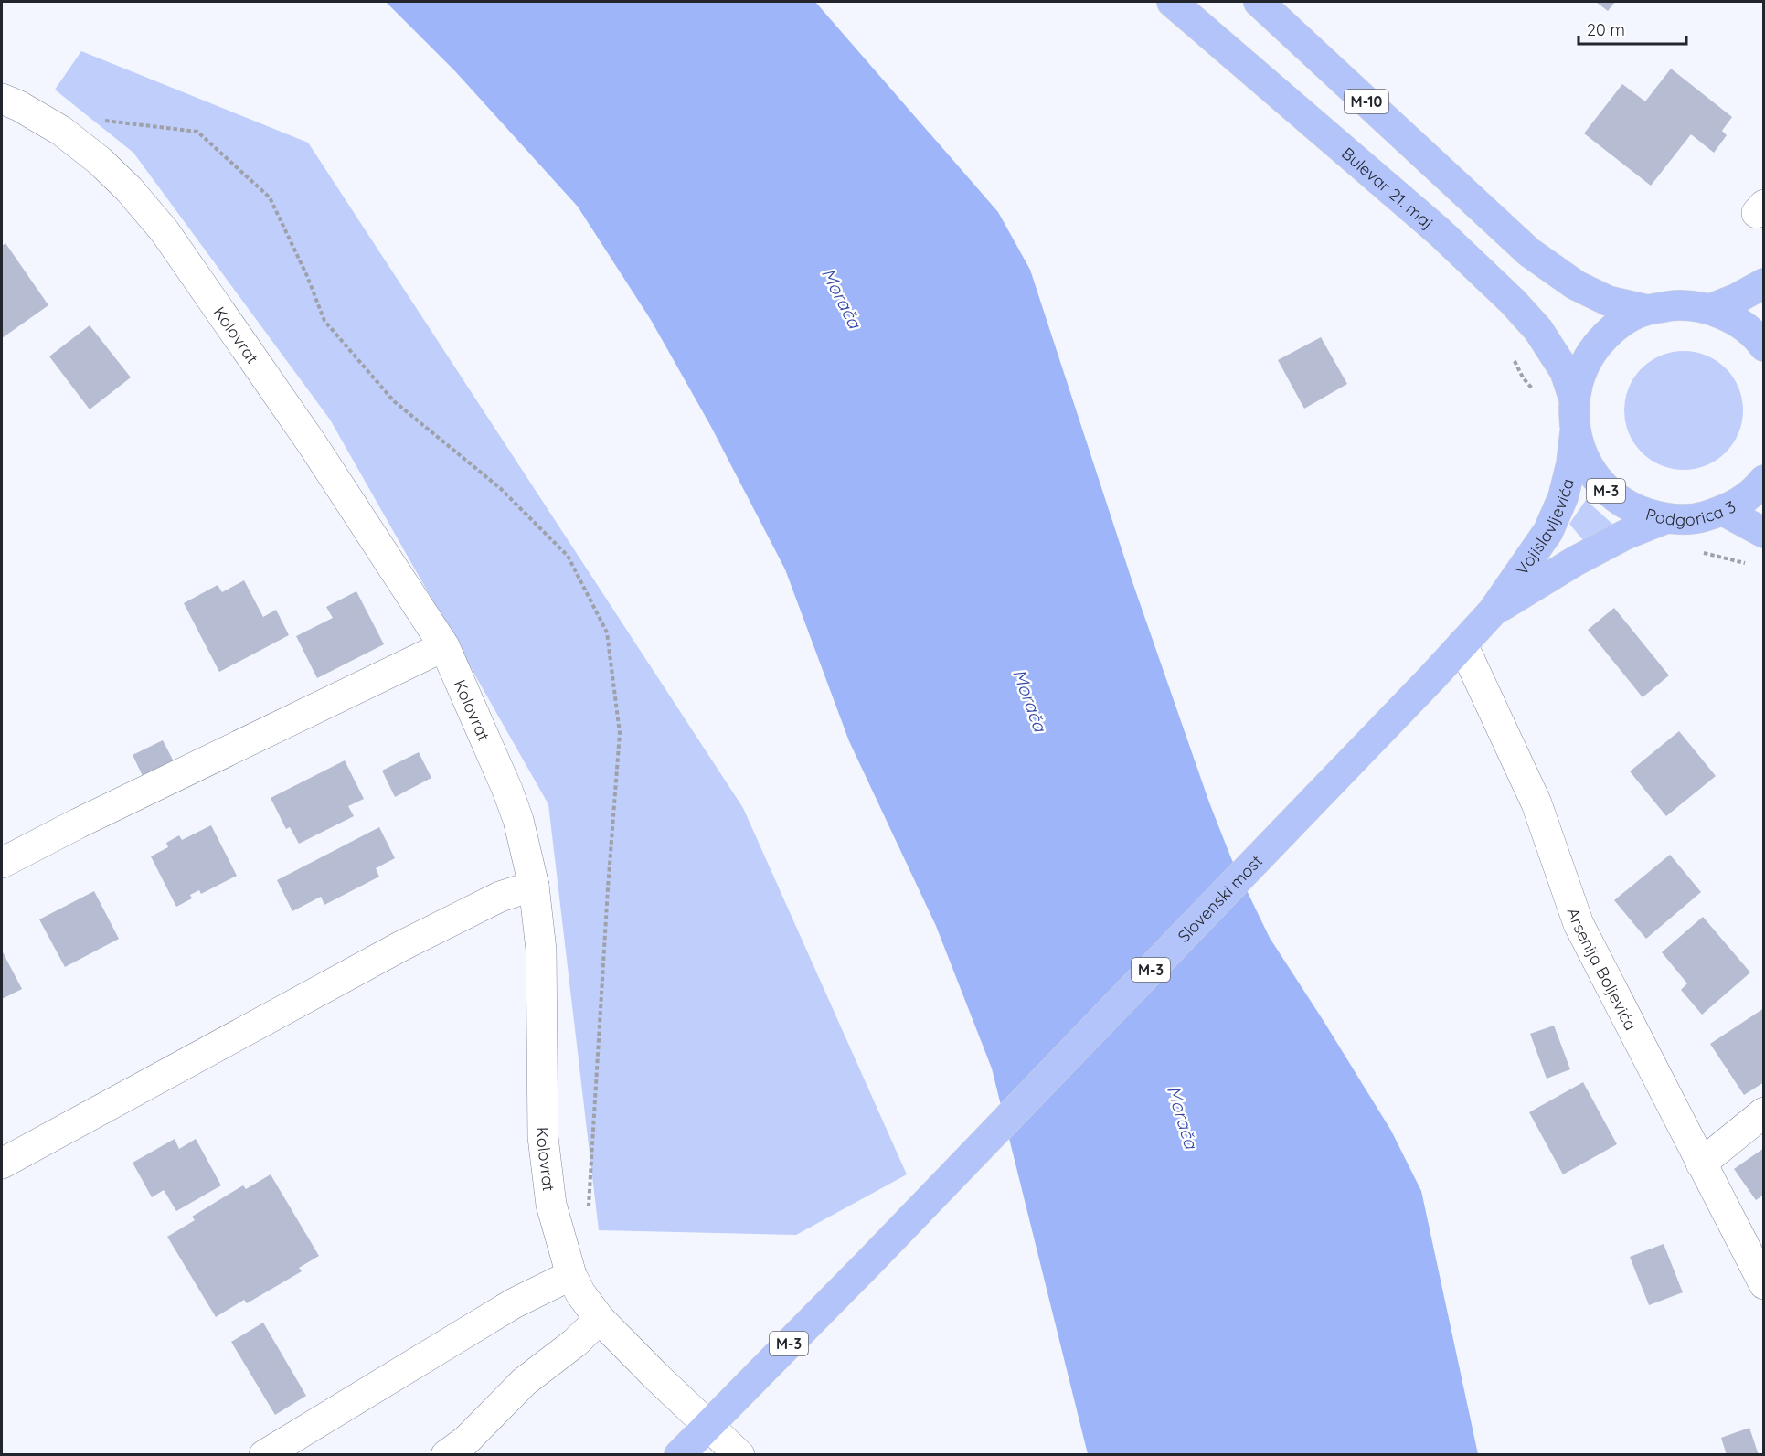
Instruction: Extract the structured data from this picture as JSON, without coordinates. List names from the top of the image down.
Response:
{
  "streets": {
    "main road": [
      "M-10",
      "Bulevar 21. maj",
      "M-3",
      "Podgorica 3",
      "Vojislavljevića",
      "Slovenski most"
    ],
    "street": ["Kolovrat", "Arsenija Boljevića"]
  },
  "crossings": [
    ["M-10", "Podgorica 3"],
    ["Bulevar 21. maj", "Podgorica 3"],
    ["Kolovrat", "M-3"],
    ["Kolovrat", "Slovenski most"],
    ["M-3", "Podgorica 3"],
    ["M-3", "Slovenski most"],
    ["Podgorica 3", "Vojislavljevića"],
    ["Vojislavljevića", "Slovenski most"],
    ["Vojislavljevića", "Arsenija Boljevića"]
  ],
  "water": ["Morača"],
  "scale_bar": "20 m"
}
